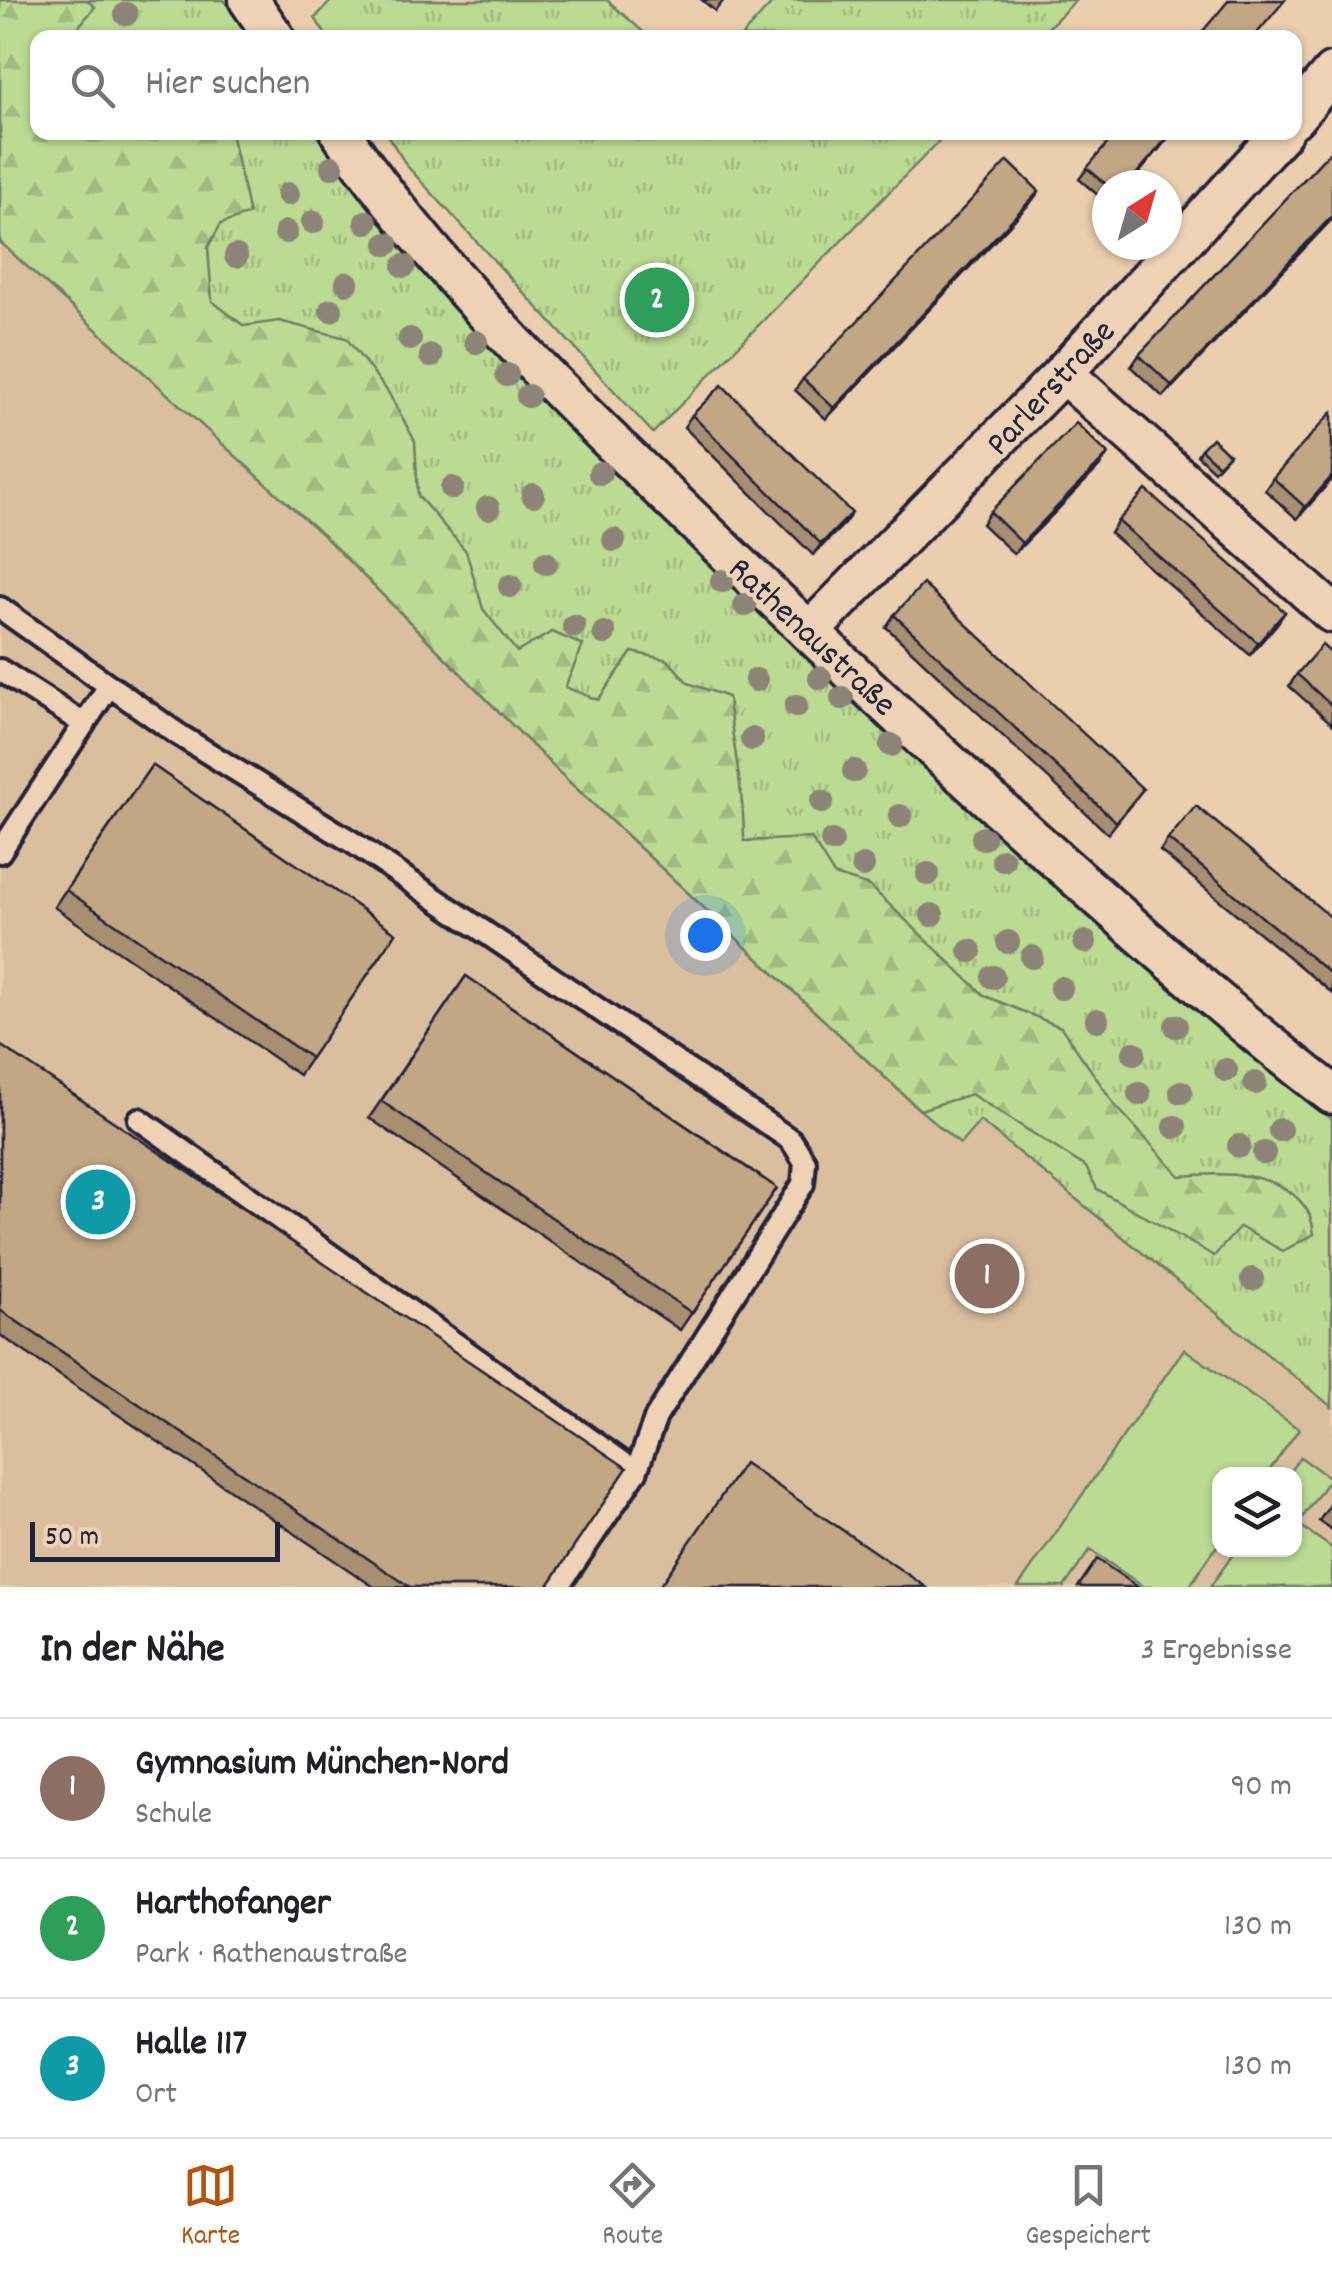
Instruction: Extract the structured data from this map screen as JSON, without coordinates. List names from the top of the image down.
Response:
{
  "streets": {
    "street": ["Parlerstraße", "Rathenaustraße"]
  },
  "crossings": [
    ["Parlerstraße", "Rathenaustraße"]
  ],
  "scale_bar": "50 m",
  "north": "top right",
  "page": {
    "search": "Hier suchen",
    "pins": ["2", "3", "1"],
    "scale": "50 m",
    "heading": ["In der Nähe", "3 Ergebnisse"],
    "list": [
      {
        "mark": "1",
        "name": "Gymnasium München-Nord",
        "note": "Schule",
        "value": "90 m"
      },
      {
        "mark": "2",
        "name": "Harthofanger",
        "note": "Park · Rathenaustraße",
        "value": "130 m"
      },
      {
        "mark": "3",
        "name": "Halle 117",
        "note": "Ort",
        "value": "130 m"
      }
    ],
    "nav": ["Karte", "Route", "Gespeichert"]
  }
}
